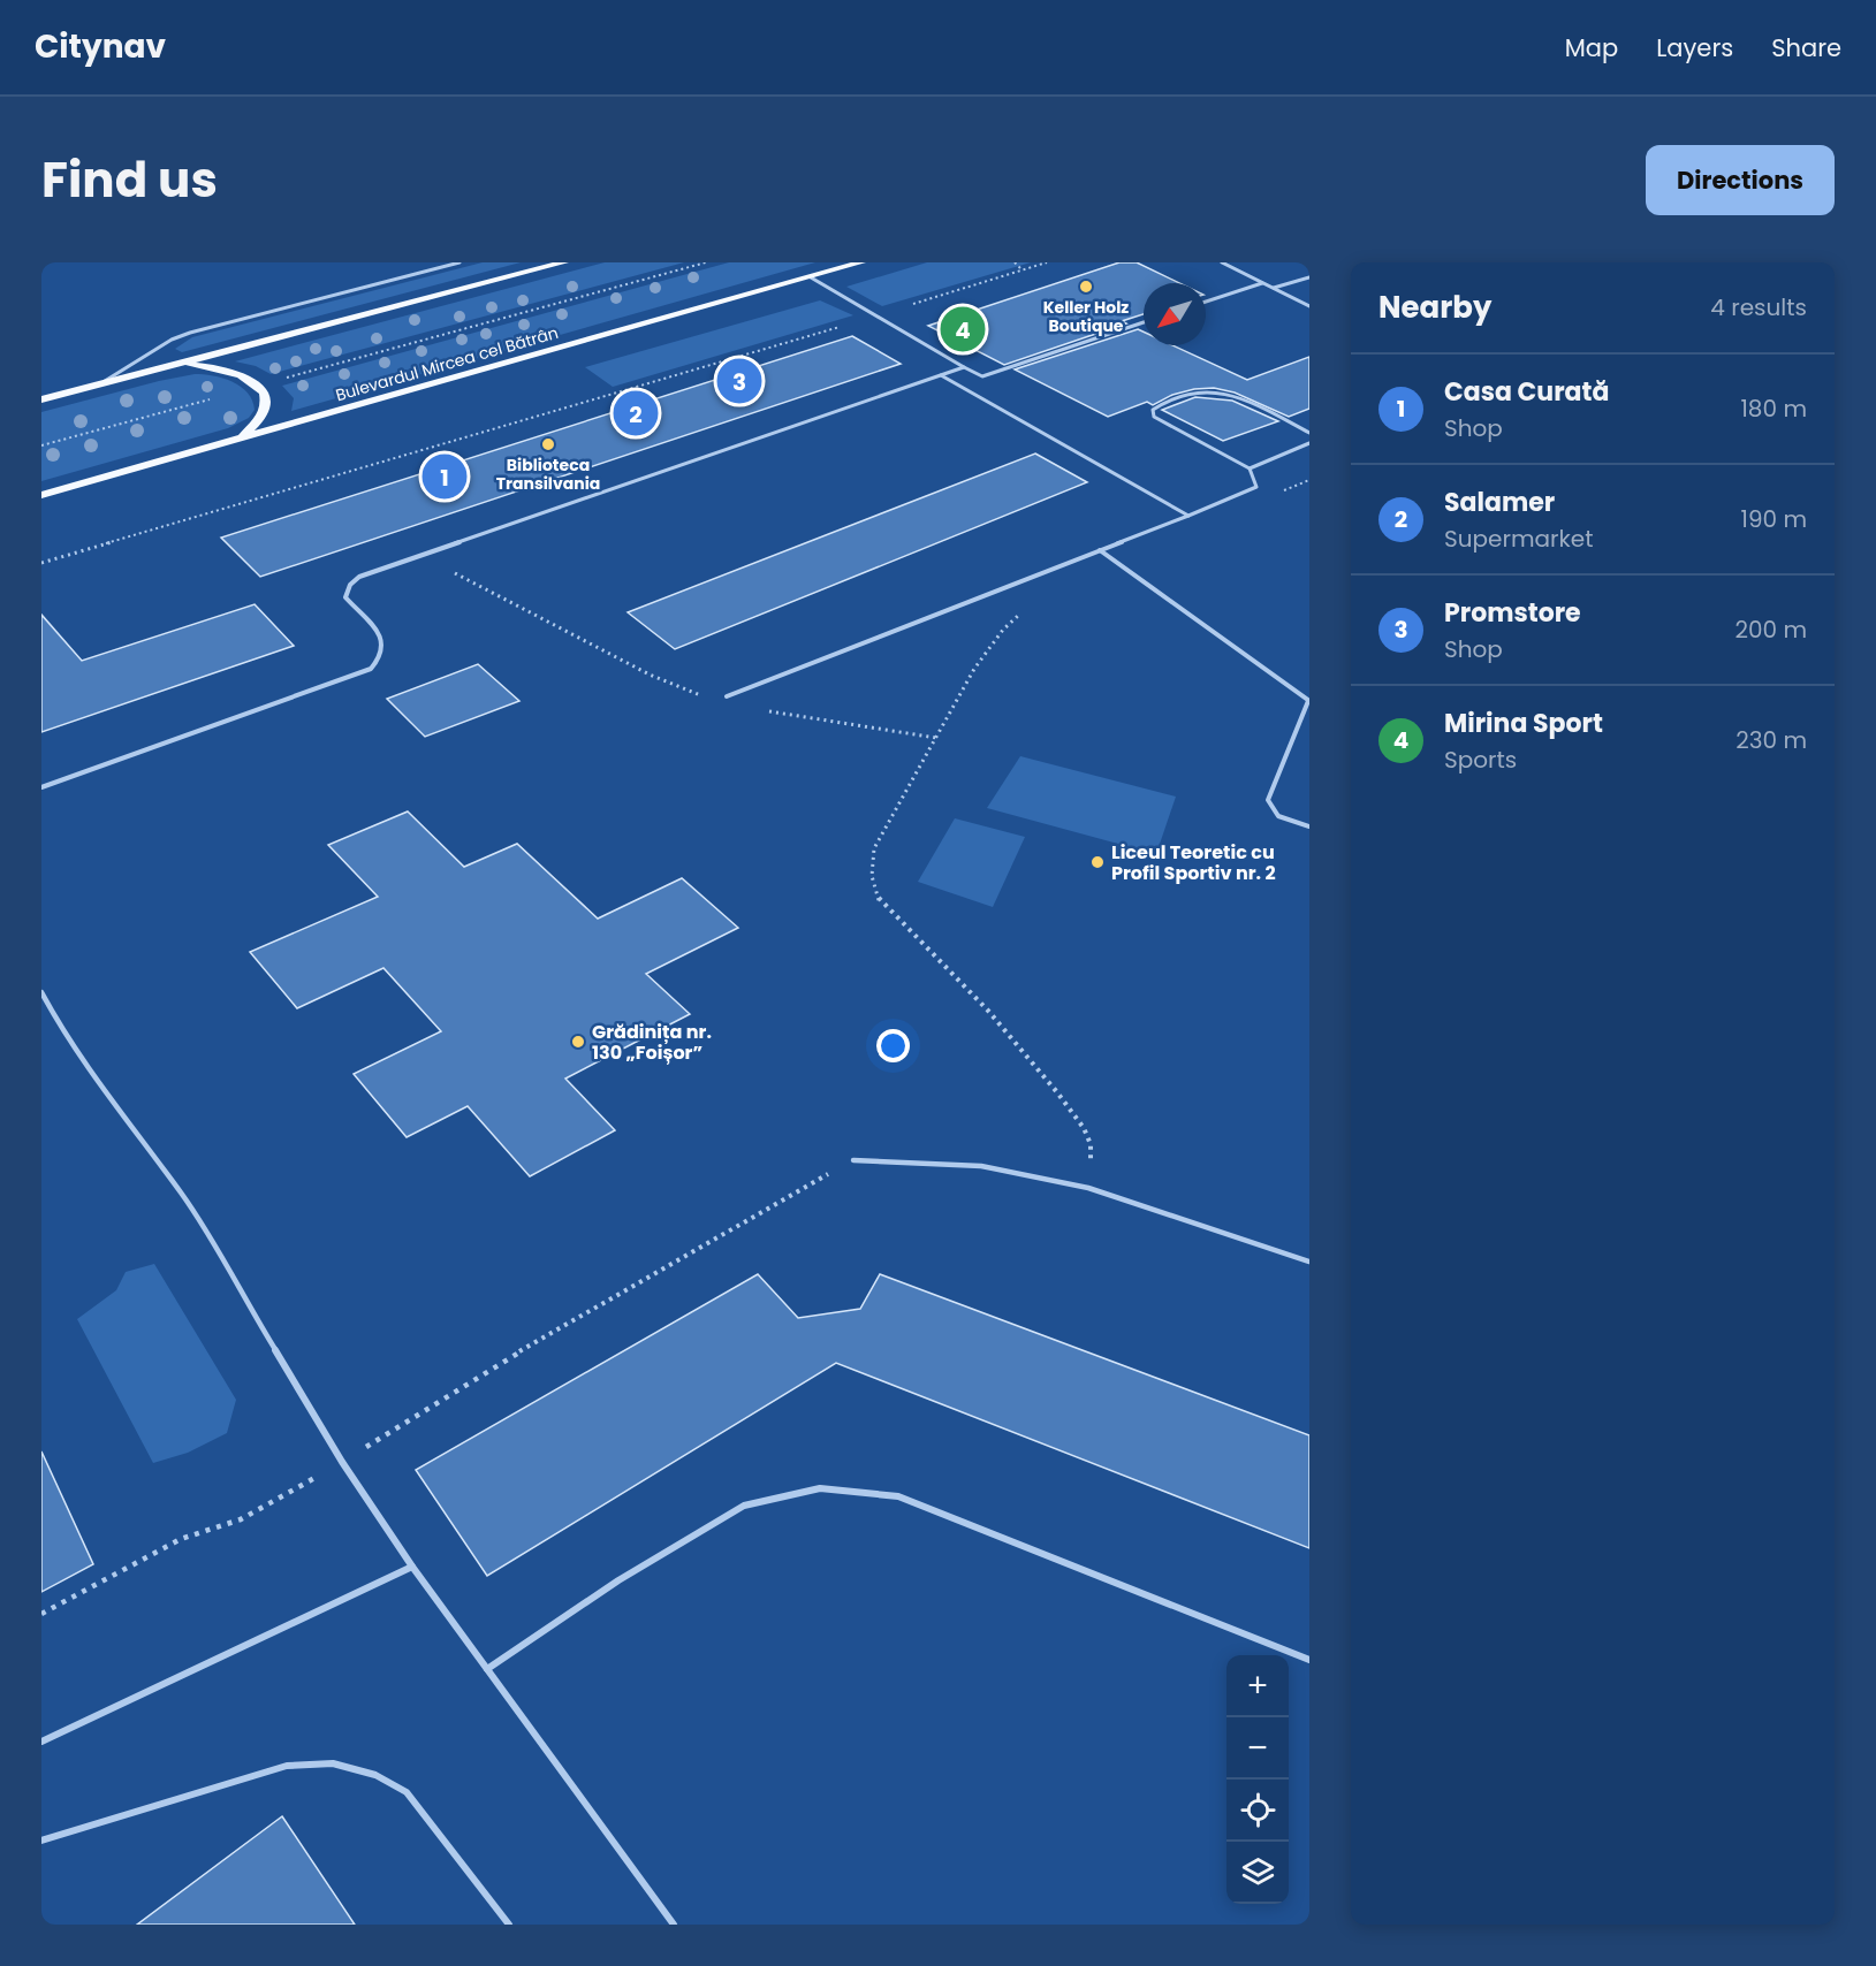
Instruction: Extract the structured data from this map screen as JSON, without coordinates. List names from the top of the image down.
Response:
{
  "streets": {
    "main road": ["Bulevardul Mircea cel Bătrân"]
  },
  "places": [
    "Keller Holz Boutique",
    "Biblioteca Transilvania",
    "Liceul Teoretic cu Profil Sportiv nr. 2",
    "Grădinița nr. 130 „Foișor”"
  ],
  "north": "bottom left",
  "page": {
    "header": "Citynav",
    "nav": ["Map", "Layers", "Share"],
    "title": "Find us",
    "buttons": "Directions",
    "heading": ["Nearby", "4 results"],
    "pins": [
      "4",
      "3",
      "2",
      "1"
    ],
    "list": [
      {
        "mark": "1",
        "name": "Casa Curată",
        "note": "Shop",
        "value": "180 m"
      },
      {
        "mark": "2",
        "name": "Salamer",
        "note": "Supermarket",
        "value": "190 m"
      },
      {
        "mark": "3",
        "name": "Promstore",
        "note": "Shop",
        "value": "200 m"
      },
      {
        "mark": "4",
        "name": "Mirina Sport",
        "note": "Sports",
        "value": "230 m"
      }
    ],
    "map_buttons": ["+", "−"]
  }
}
